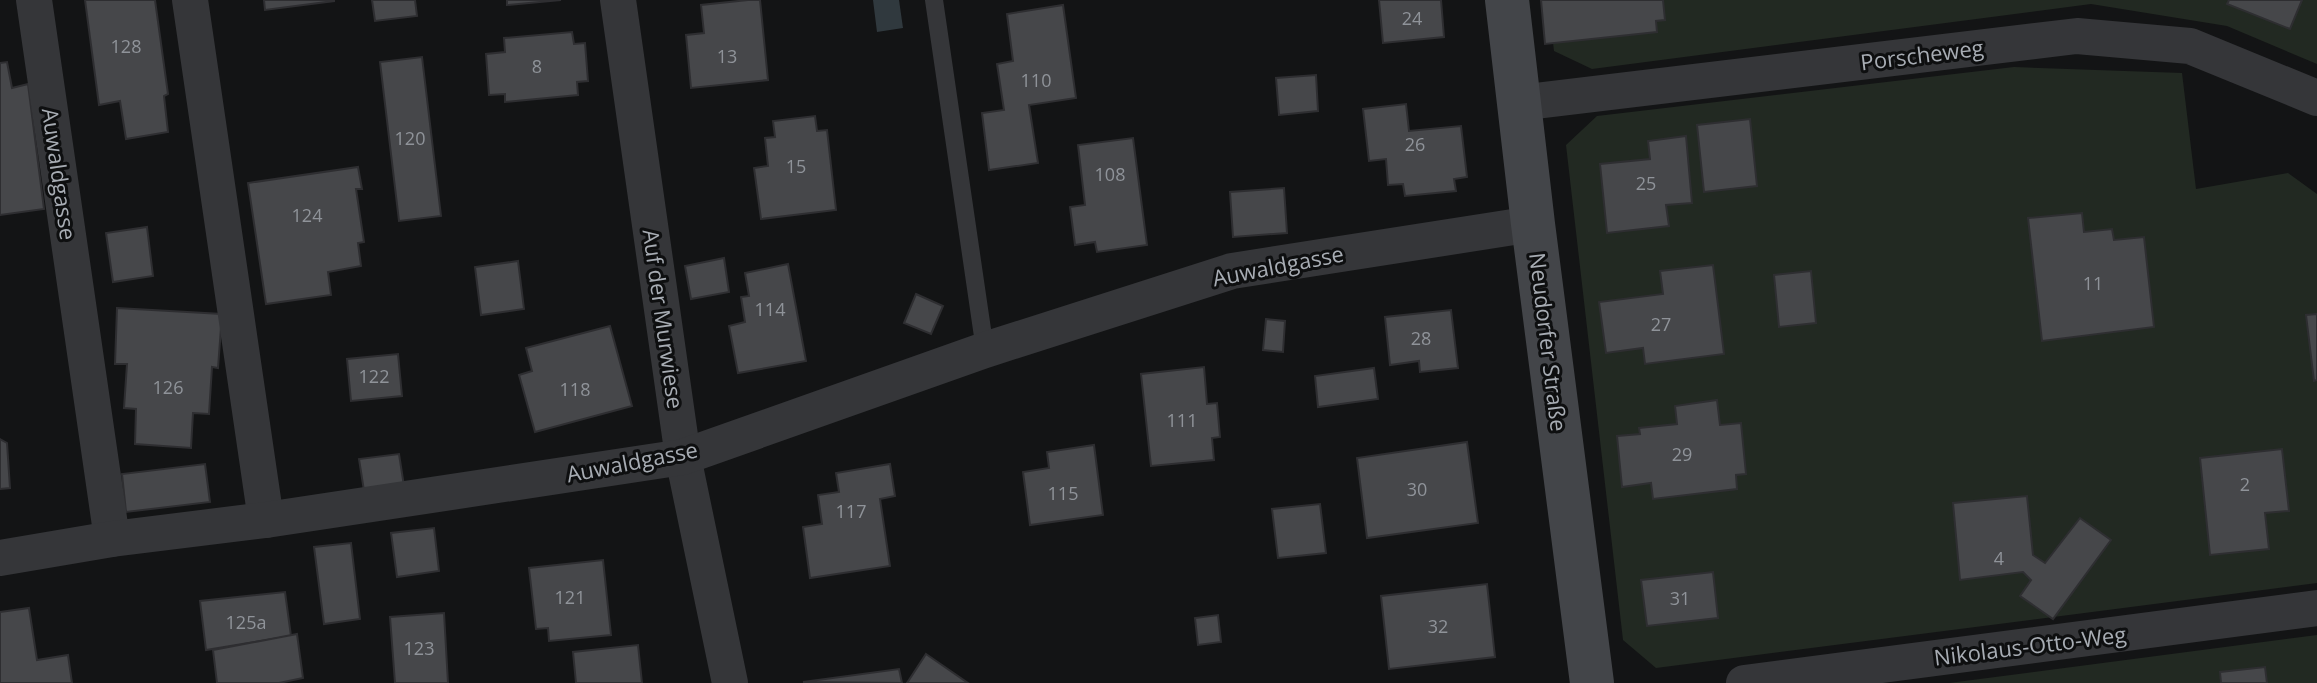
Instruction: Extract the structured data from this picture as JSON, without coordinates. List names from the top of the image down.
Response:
{
  "streets": {
    "street": [
      "Porscheweg",
      "Auwaldgasse",
      "Auf der Murwiese",
      "Neudorfer Straße",
      "Nikolaus-Otto-Weg"
    ]
  },
  "crossings": [
    ["Porscheweg", "Neudorfer Straße"],
    ["Auwaldgasse", "Auf der Murwiese"],
    ["Auwaldgasse", "Neudorfer Straße"]
  ],
  "house_numbers": [
    "24",
    "128",
    "13",
    "8",
    "110",
    "120",
    "26",
    "15",
    "108",
    "25",
    "124",
    "11",
    "114",
    "27",
    "28",
    "122",
    "126",
    "118",
    "111",
    "29",
    "2",
    "30",
    "115",
    "117",
    "4",
    "121",
    "31",
    "125a",
    "32",
    "123"
  ]
}
